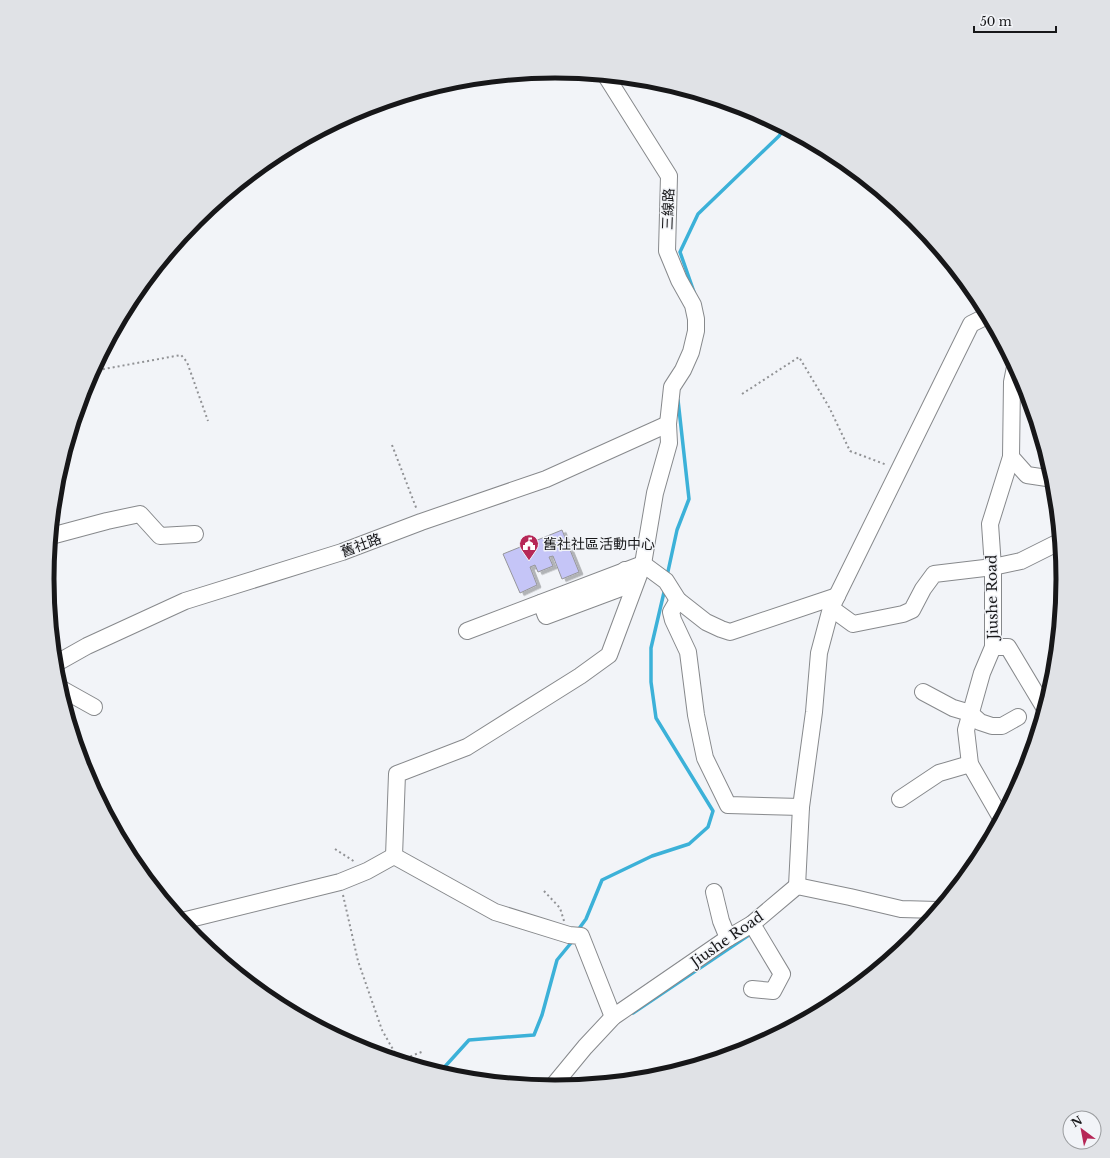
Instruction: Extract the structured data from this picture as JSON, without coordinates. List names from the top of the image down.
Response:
{
  "streets": {
    "street": ["三線路", "舊社路", "Jiushe Road"]
  },
  "crossings": [
    ["三線路", "舊社路"]
  ],
  "places": {
    "public building": ["舊社社區活動中心"]
  },
  "scale_bar": "50 m",
  "north": "top left"
}
